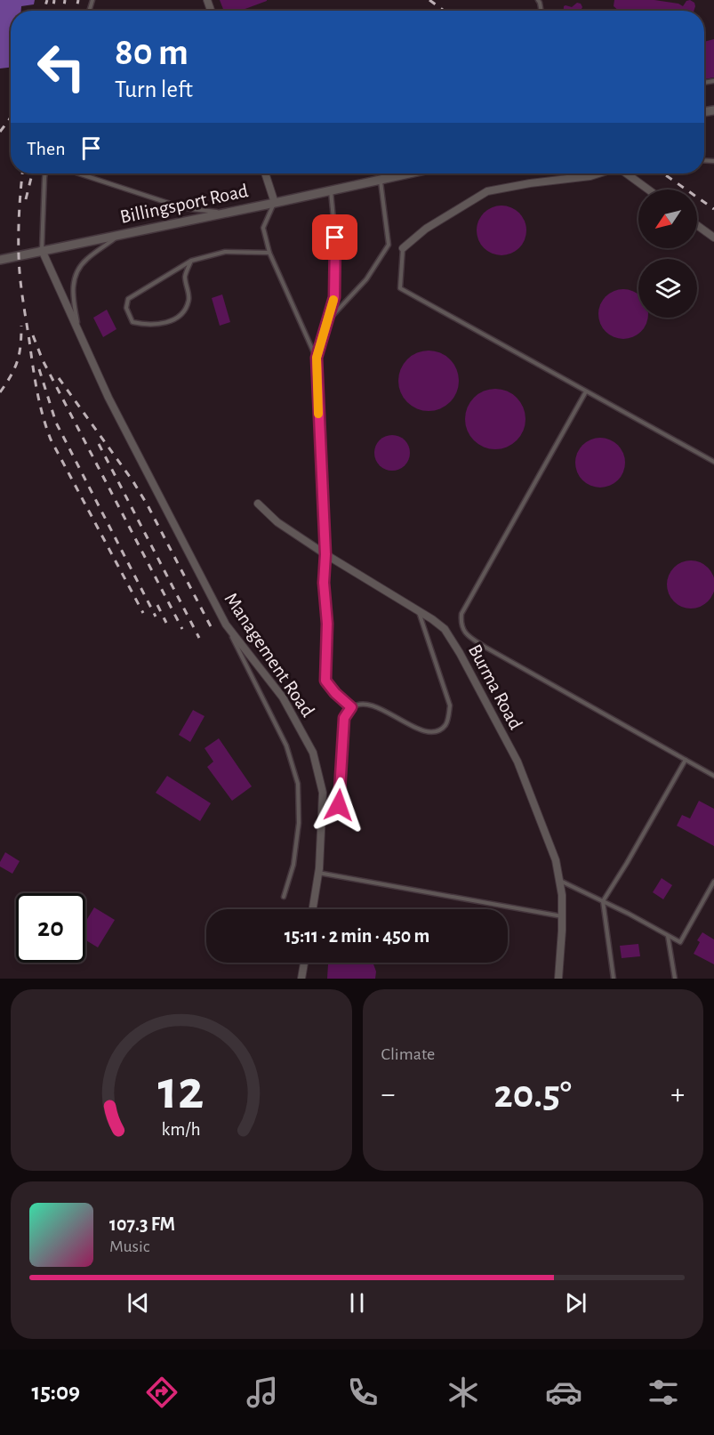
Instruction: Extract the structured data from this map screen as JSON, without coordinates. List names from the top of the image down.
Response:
{
  "streets": {
    "street": ["Billingsport Road", "Management Road", "Burma Road"]
  },
  "crossings": [
    ["Billingsport Road", "Management Road"]
  ],
  "north": "bottom left",
  "page": {
    "turn": ["80 m", "Turn left"],
    "then": "Then",
    "limit": "20",
    "trip": "15:11 · 2 min · 450 m",
    "tile": "Climate",
    "heat": ["−", "20.5°", "+"],
    "song": ["107.3 FM", "Music"],
    "tabs": "15:09",
    "gauge": ["12", "km/h"]
  }
}
